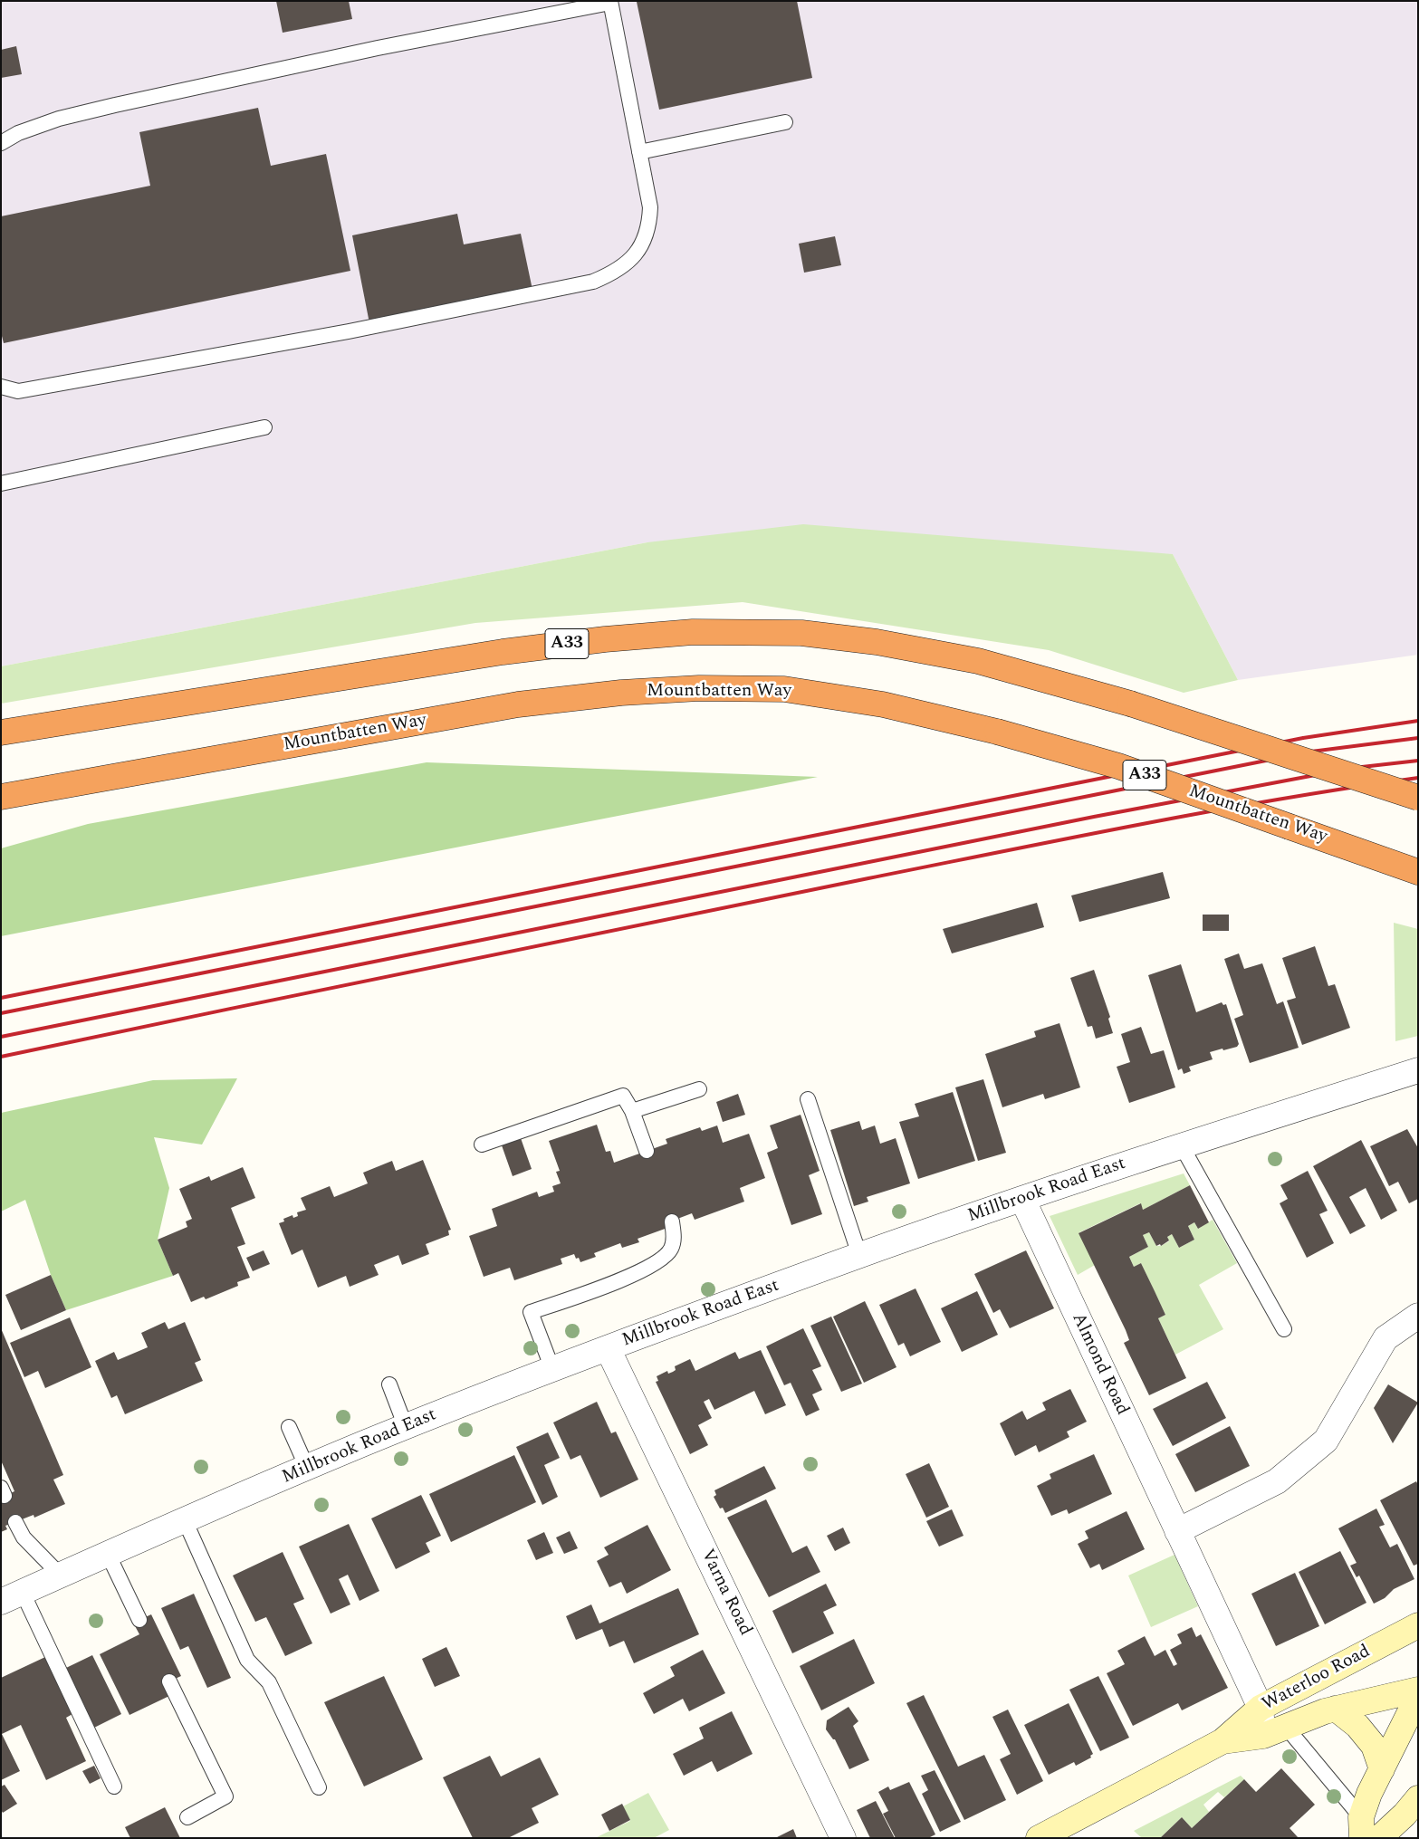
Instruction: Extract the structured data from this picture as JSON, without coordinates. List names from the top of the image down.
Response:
{
  "streets": {
    "highway": ["A33", "Mountbatten Way"],
    "street": [
      "Millbrook Road East",
      "Almond Road",
      "Varna Road",
      "Waterloo Road"
    ]
  },
  "crossings": [
    ["Millbrook Road East", "Almond Road"],
    ["Millbrook Road East", "Varna Road"],
    ["Almond Road", "Waterloo Road"]
  ]
}
